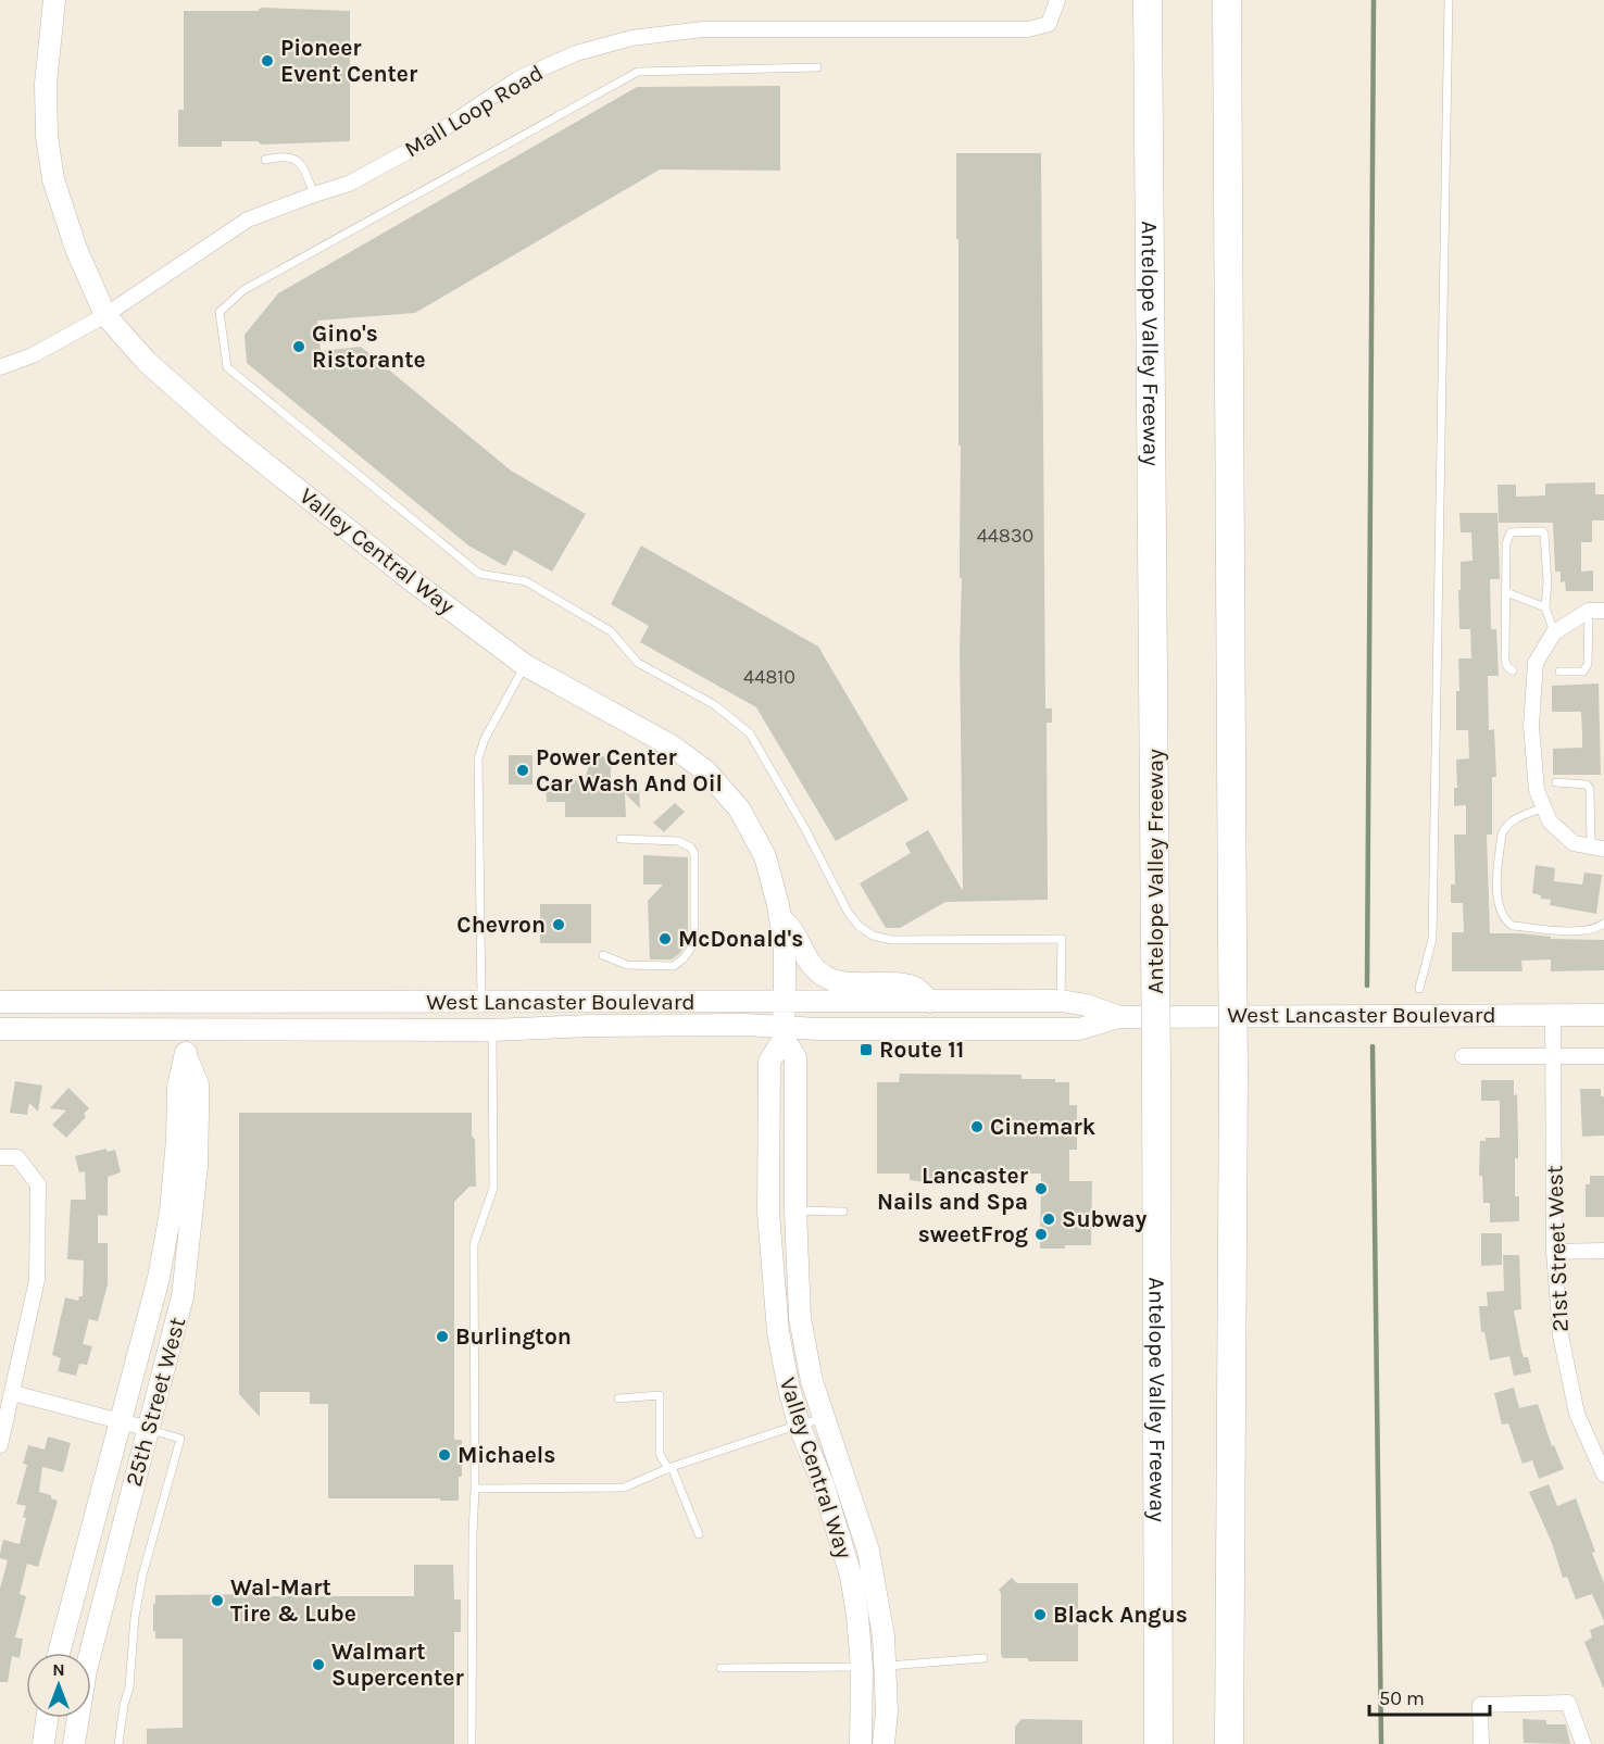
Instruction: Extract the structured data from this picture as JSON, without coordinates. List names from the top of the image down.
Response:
{
  "streets": {
    "highway": ["Antelope Valley Freeway"],
    "street": [
      "Mall Loop Road",
      "Valley Central Way",
      "West Lancaster Boulevard",
      "21st Street West",
      "25th Street West"
    ]
  },
  "crossings": [
    ["Mall Loop Road", "Valley Central Way"],
    ["Valley Central Way", "West Lancaster Boulevard"],
    ["West Lancaster Boulevard", "21st Street West"],
    ["West Lancaster Boulevard", "25th Street West"]
  ],
  "places": {
    "other": [
      "Pioneer Event Center",
      "Gino's Ristorante",
      "Power Center Car Wash And Oil",
      "Chevron",
      "McDonald's",
      "Cinemark",
      "Lancaster Nails and Spa",
      "Subway",
      "sweetFrog",
      "Burlington",
      "Michaels",
      "Wal-Mart Tire & Lube",
      "Black Angus",
      "Walmart Supercenter"
    ],
    "transit": ["Route 11"]
  },
  "house_numbers": ["44830", "44810"],
  "scale_bar": "50 m",
  "north": "top"
}
